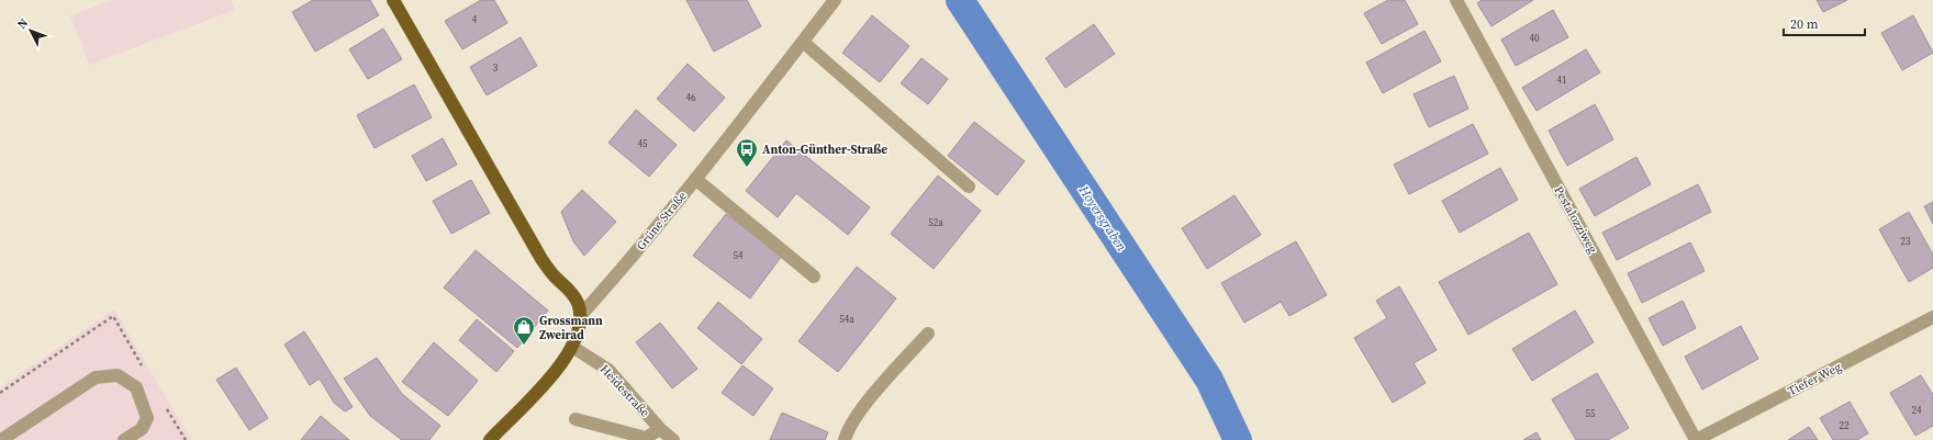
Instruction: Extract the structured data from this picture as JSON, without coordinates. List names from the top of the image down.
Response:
{
  "streets": {
    "street": [
      "Pestalozziweg",
      "Grüne Straße",
      "Tiefer Weg",
      "Heidestraße"
    ]
  },
  "crossings": [
    ["Pestalozziweg", "Tiefer Weg"]
  ],
  "water": ["Hoyersgraben"],
  "places": {
    "bus stop": ["Anton-Günther-Straße"],
    "shop": ["Grossmann Zweirad"]
  },
  "house_numbers": [
    "4",
    "40",
    "3",
    "41",
    "46",
    "45",
    "52a",
    "23",
    "54",
    "54a",
    "24",
    "55",
    "22"
  ],
  "scale_bar": "20 m",
  "north": "top left"
}
